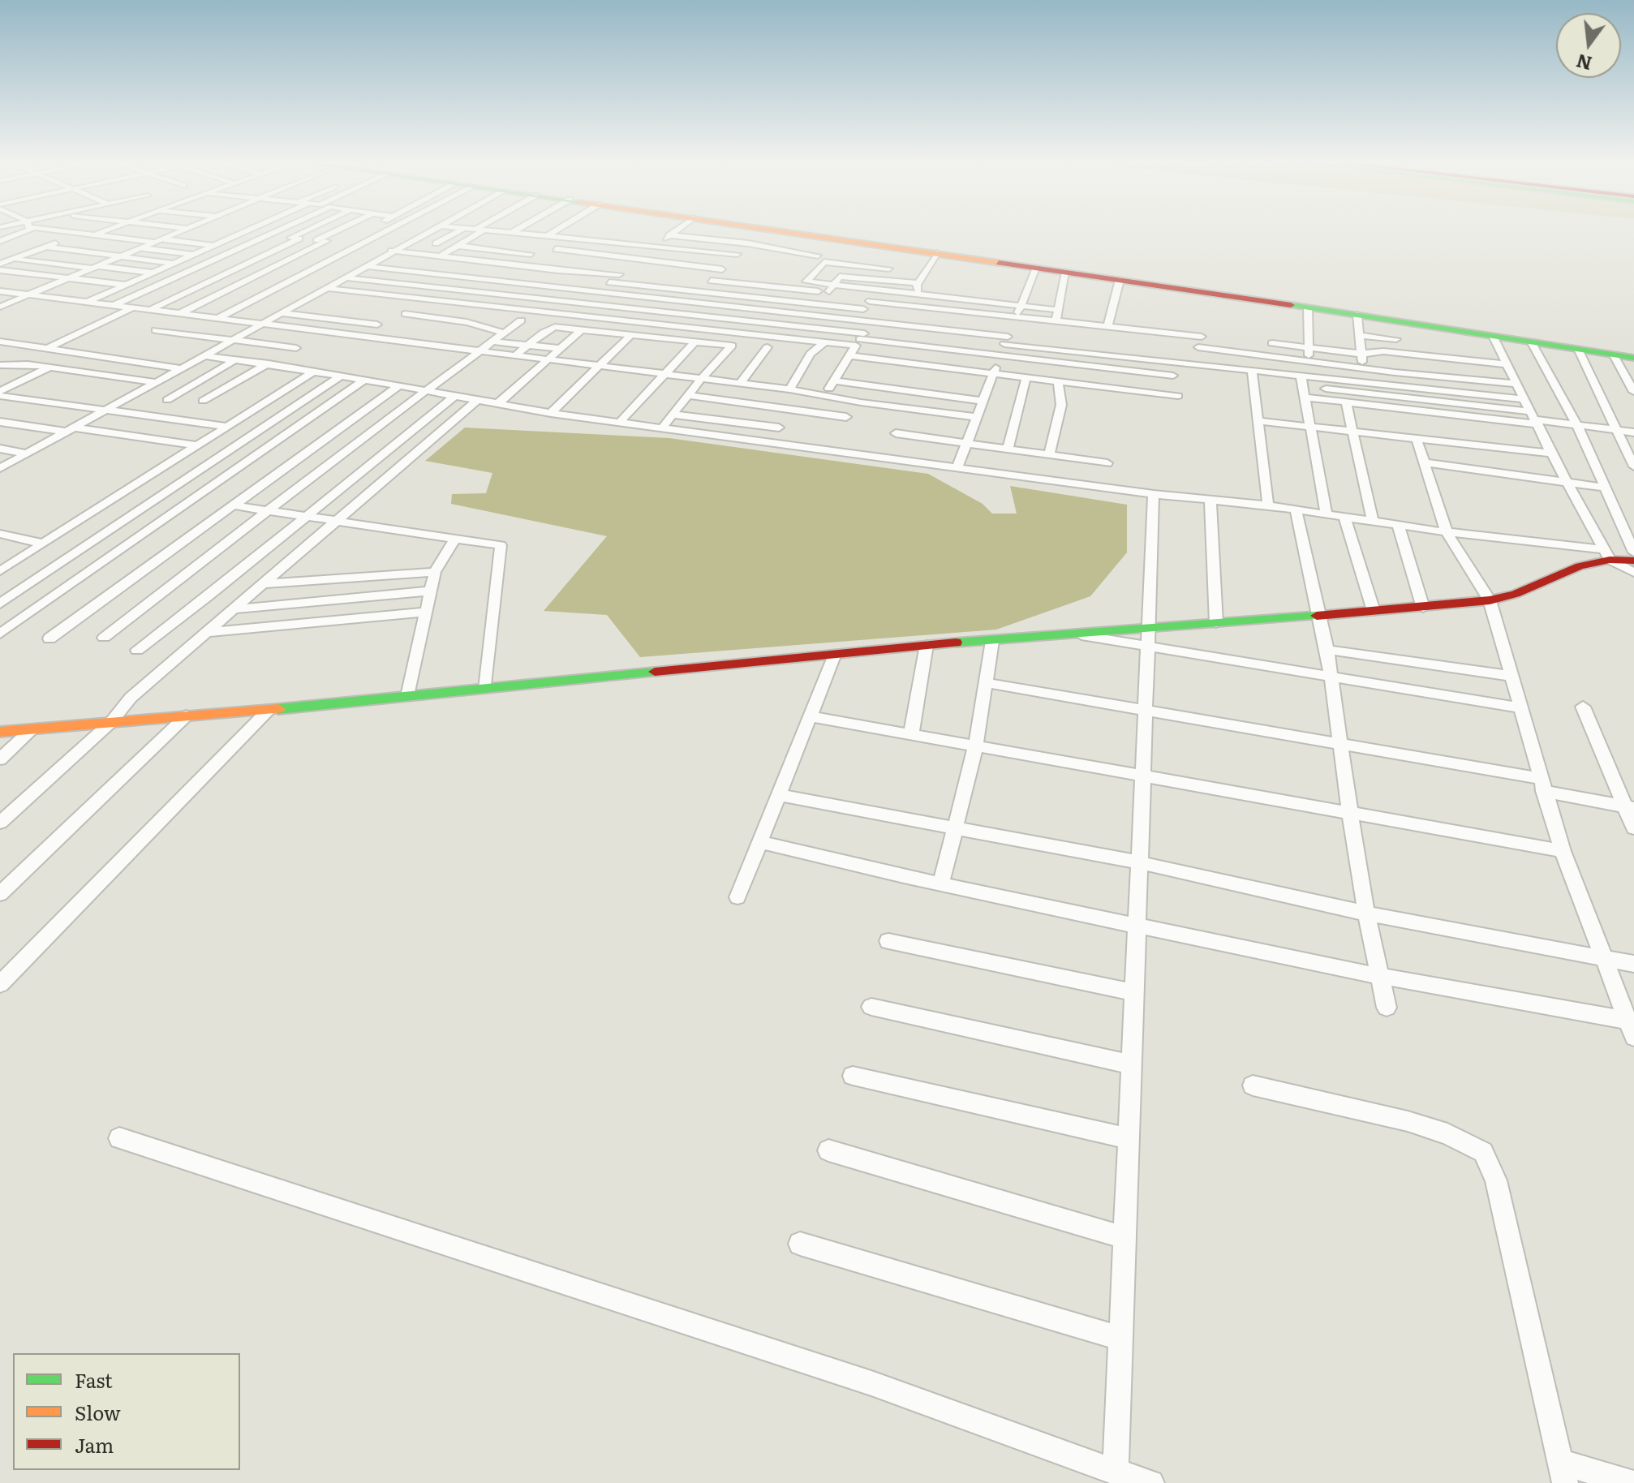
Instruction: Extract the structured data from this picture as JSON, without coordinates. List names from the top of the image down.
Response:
{
  "legend": ["Fast", "Slow", "Jam"],
  "north": "bottom"
}
